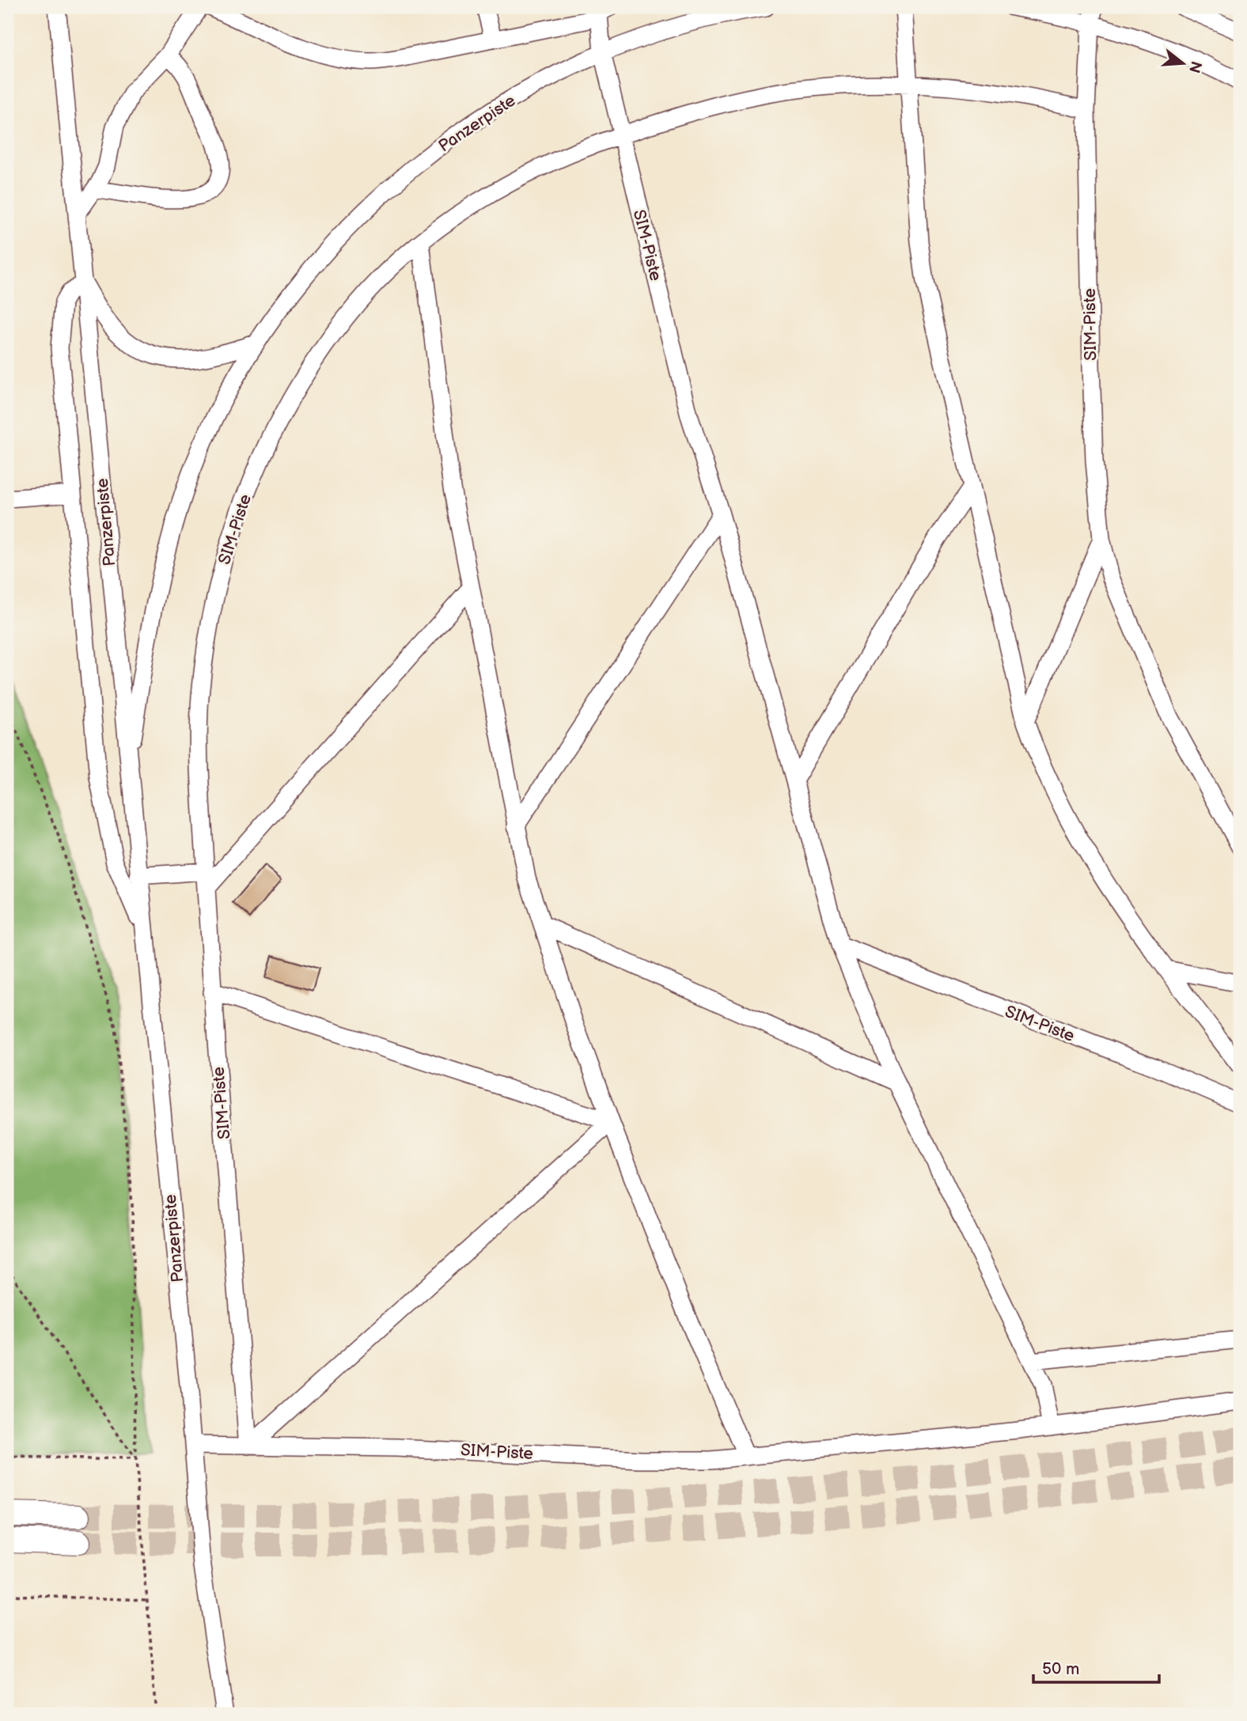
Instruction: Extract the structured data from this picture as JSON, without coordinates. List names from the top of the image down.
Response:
{
  "streets": {
    "street": ["Panzerpiste", "SIM-Piste"]
  },
  "crossings": [
    ["Panzerpiste", "SIM-Piste"]
  ],
  "scale_bar": "50 m",
  "north": "right"
}
